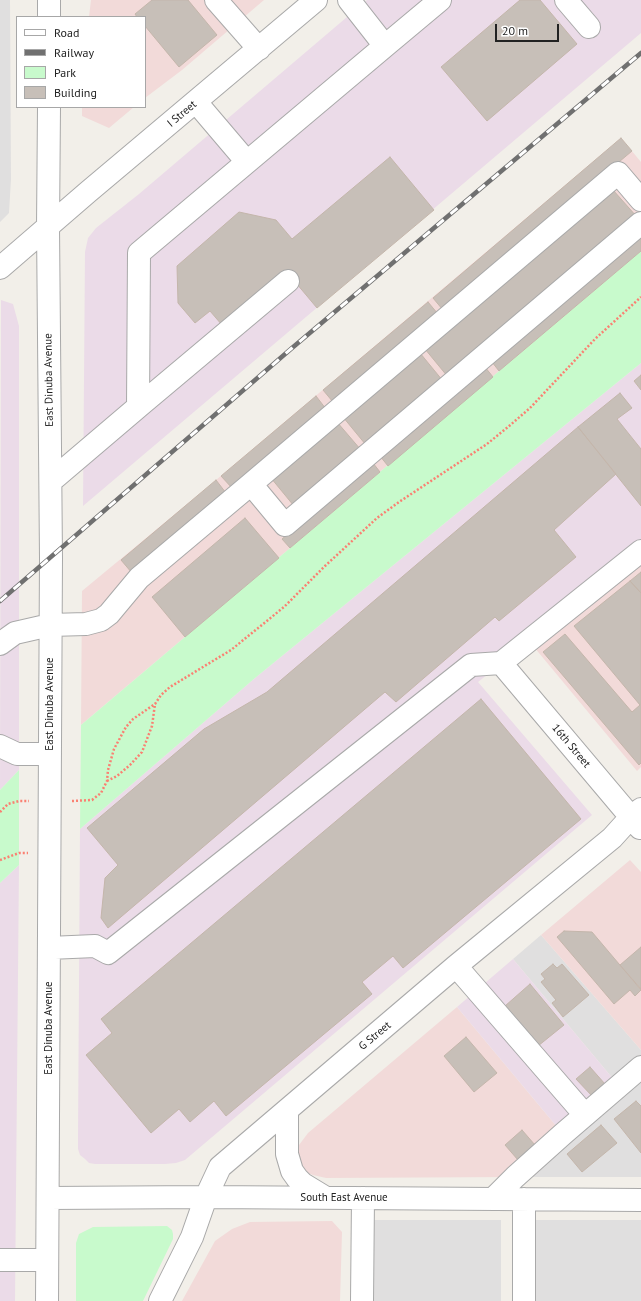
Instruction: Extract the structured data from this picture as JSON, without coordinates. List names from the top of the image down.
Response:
{
  "streets": {
    "street": [
      "I Street",
      "East Dinuba Avenue",
      "16th Street",
      "G Street",
      "South East Avenue"
    ]
  },
  "crossings": [
    ["I Street", "East Dinuba Avenue"],
    ["East Dinuba Avenue", "South East Avenue"],
    ["16th Street", "G Street"],
    ["G Street", "South East Avenue"]
  ],
  "legend": [
    "Road",
    "Railway",
    "Park",
    "Building"
  ],
  "scale_bar": "20 m"
}
